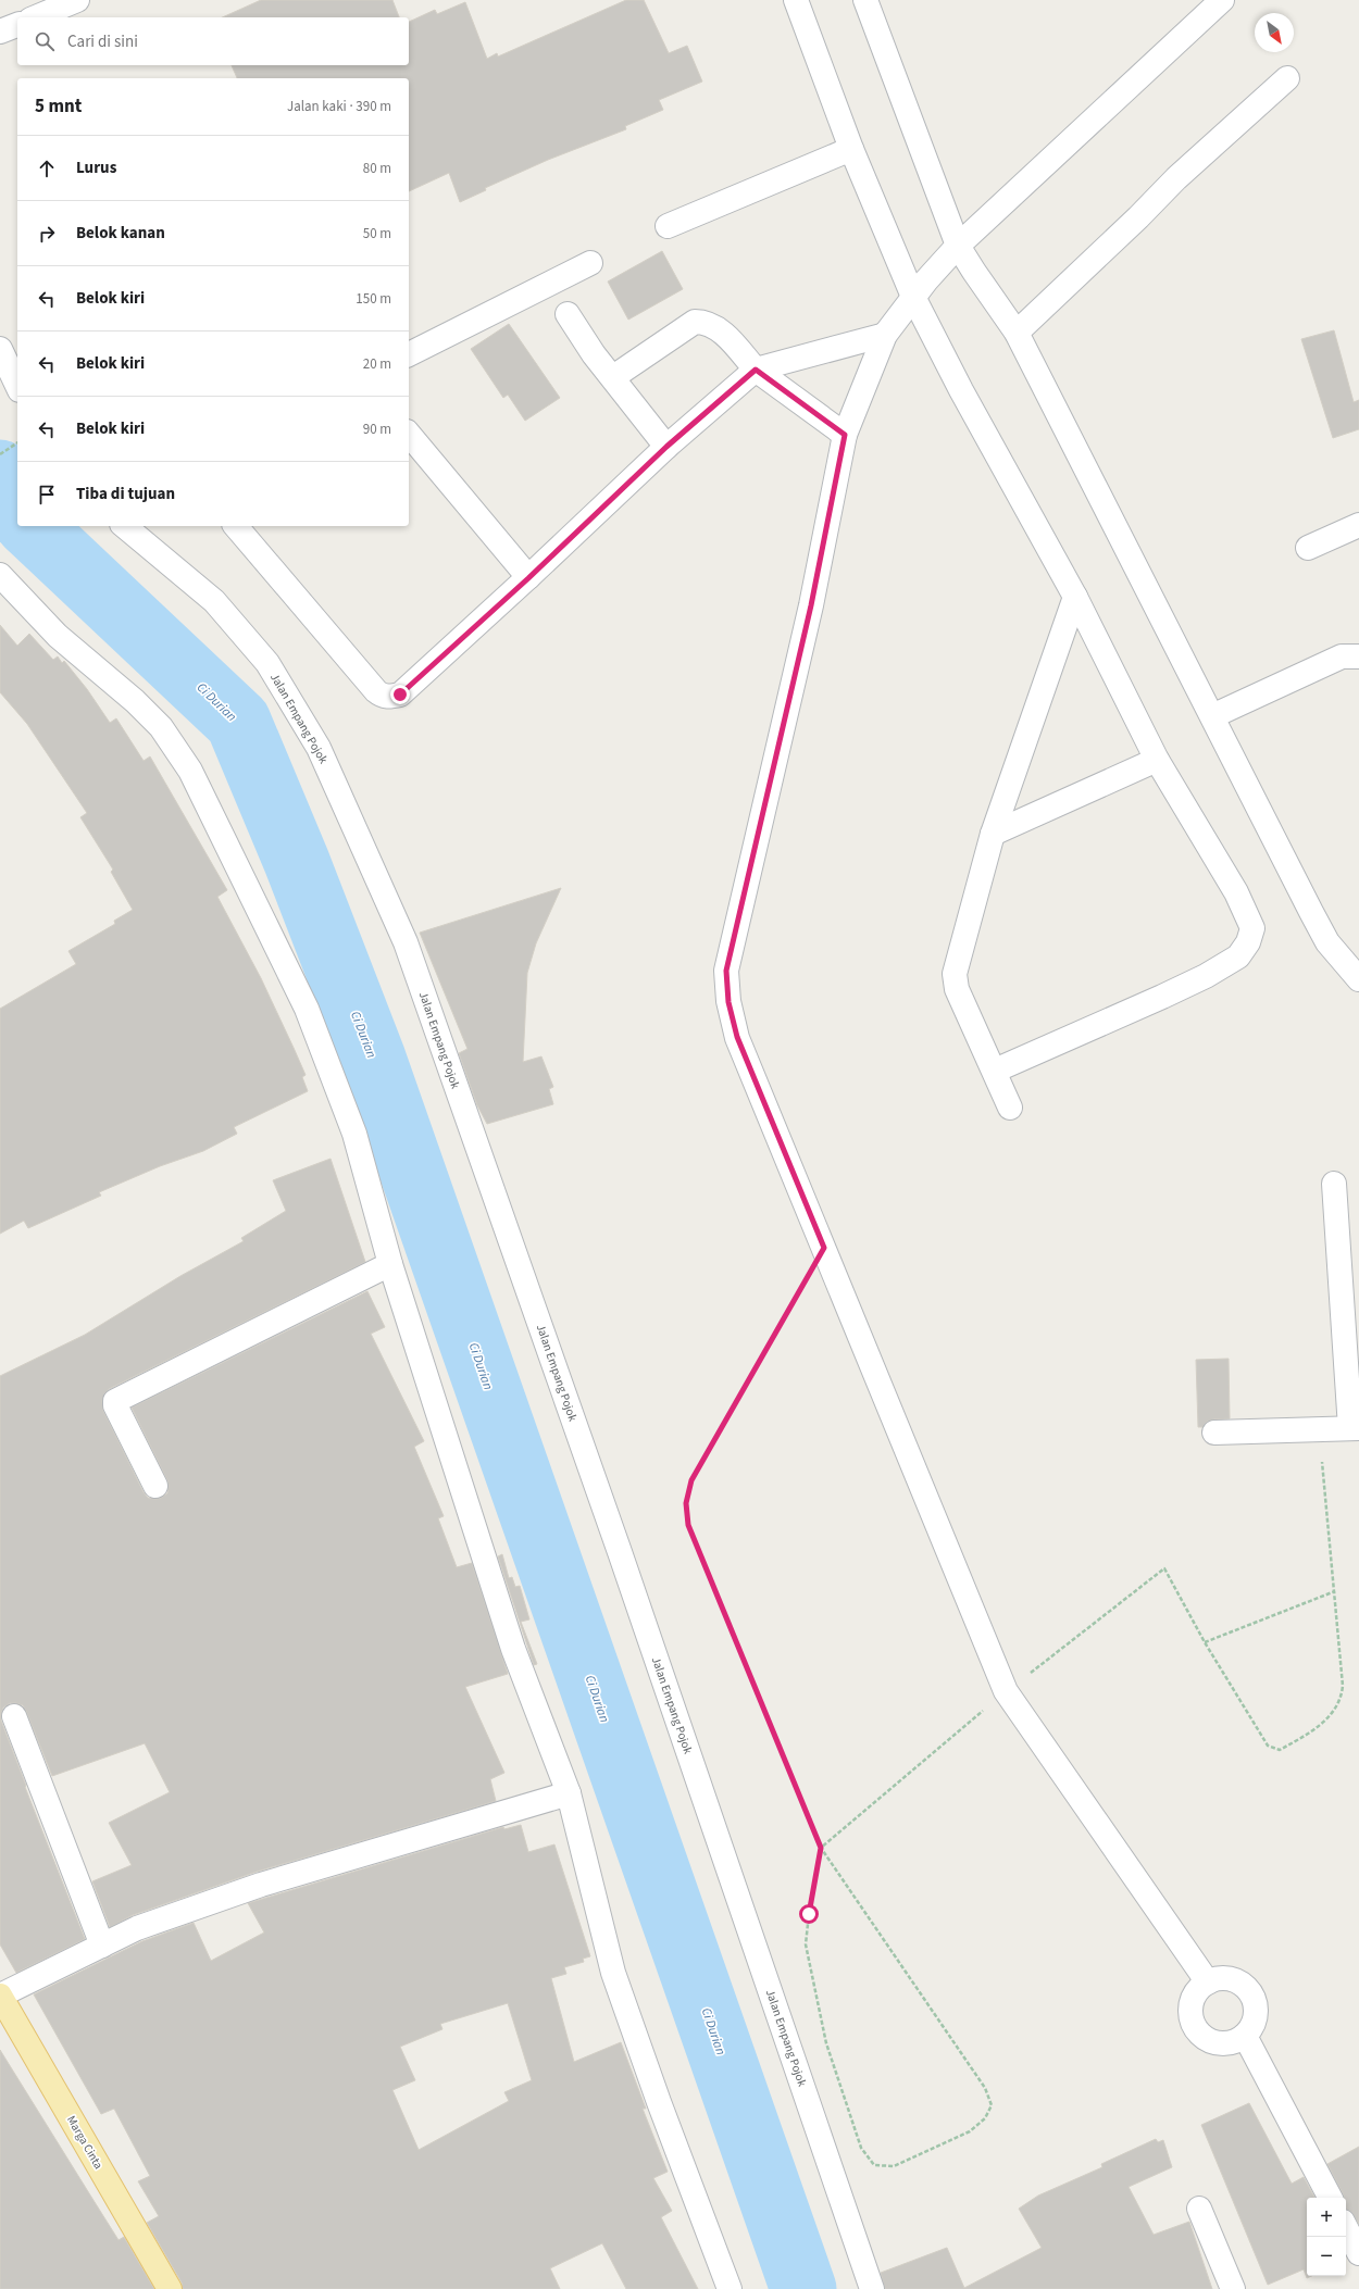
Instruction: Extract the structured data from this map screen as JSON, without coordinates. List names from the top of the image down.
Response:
{
  "streets": {
    "main road": ["Marga Cinta"],
    "street": ["Jalan Empang Pojok"]
  },
  "water": ["Ci Durian"],
  "north": "bottom right",
  "page": {
    "search": "Cari di sini",
    "heading": ["5 mnt", "Jalan kaki · 390 m"],
    "list": [
      ["Lurus", "80 m"],
      ["Belok kanan", "50 m"],
      ["Belok kiri", "150 m"],
      ["Belok kiri", "20 m"],
      ["Belok kiri", "90 m"],
      "Tiba di tujuan"
    ],
    "map_buttons": ["+", "−"]
  }
}
